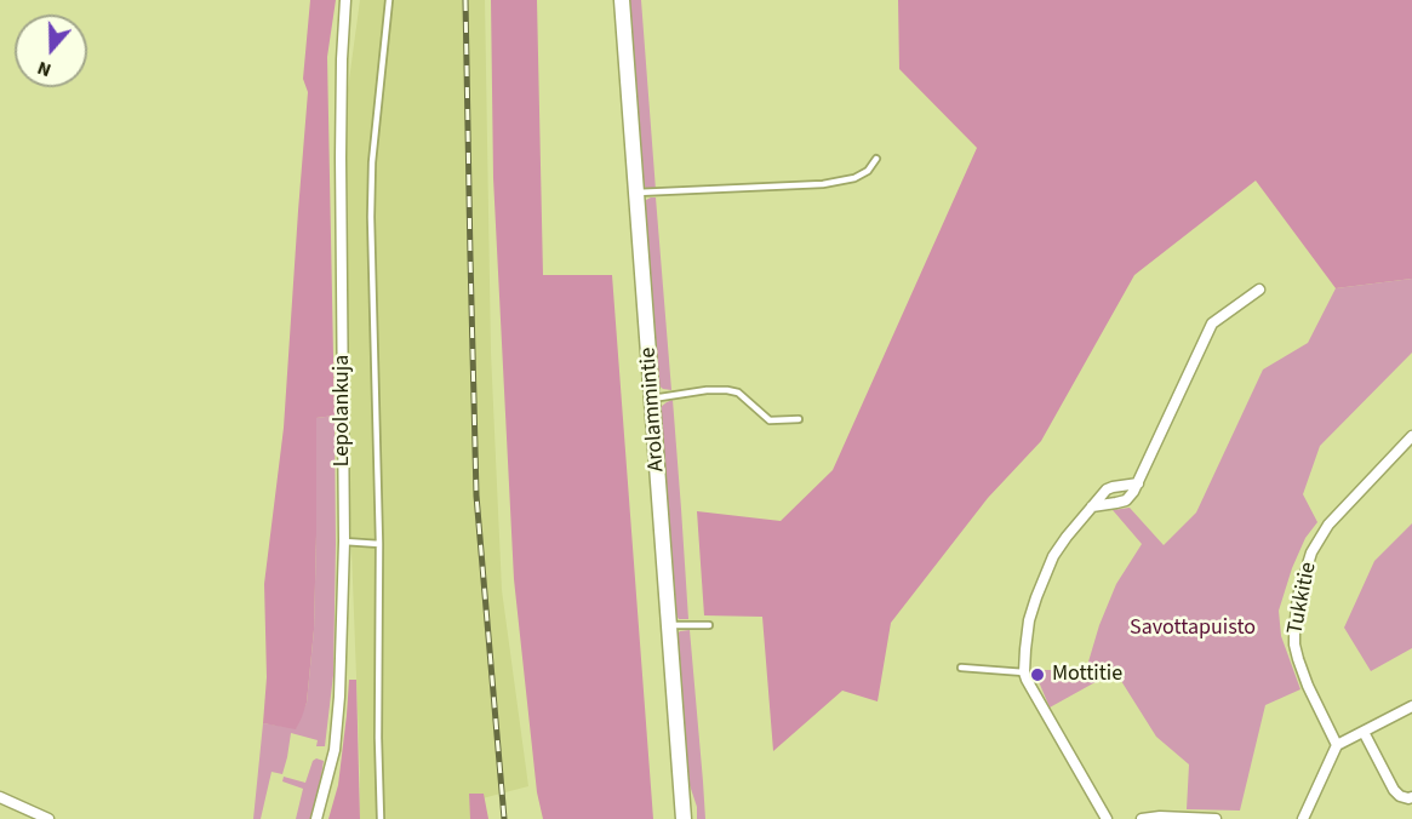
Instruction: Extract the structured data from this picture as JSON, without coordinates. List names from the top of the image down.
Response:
{
  "streets": {
    "street": ["Arolammintie", "Lepolankuja", "Tukkitie"]
  },
  "parks": ["Savottapuisto"],
  "places": ["Mottitie"],
  "north": "bottom"
}
